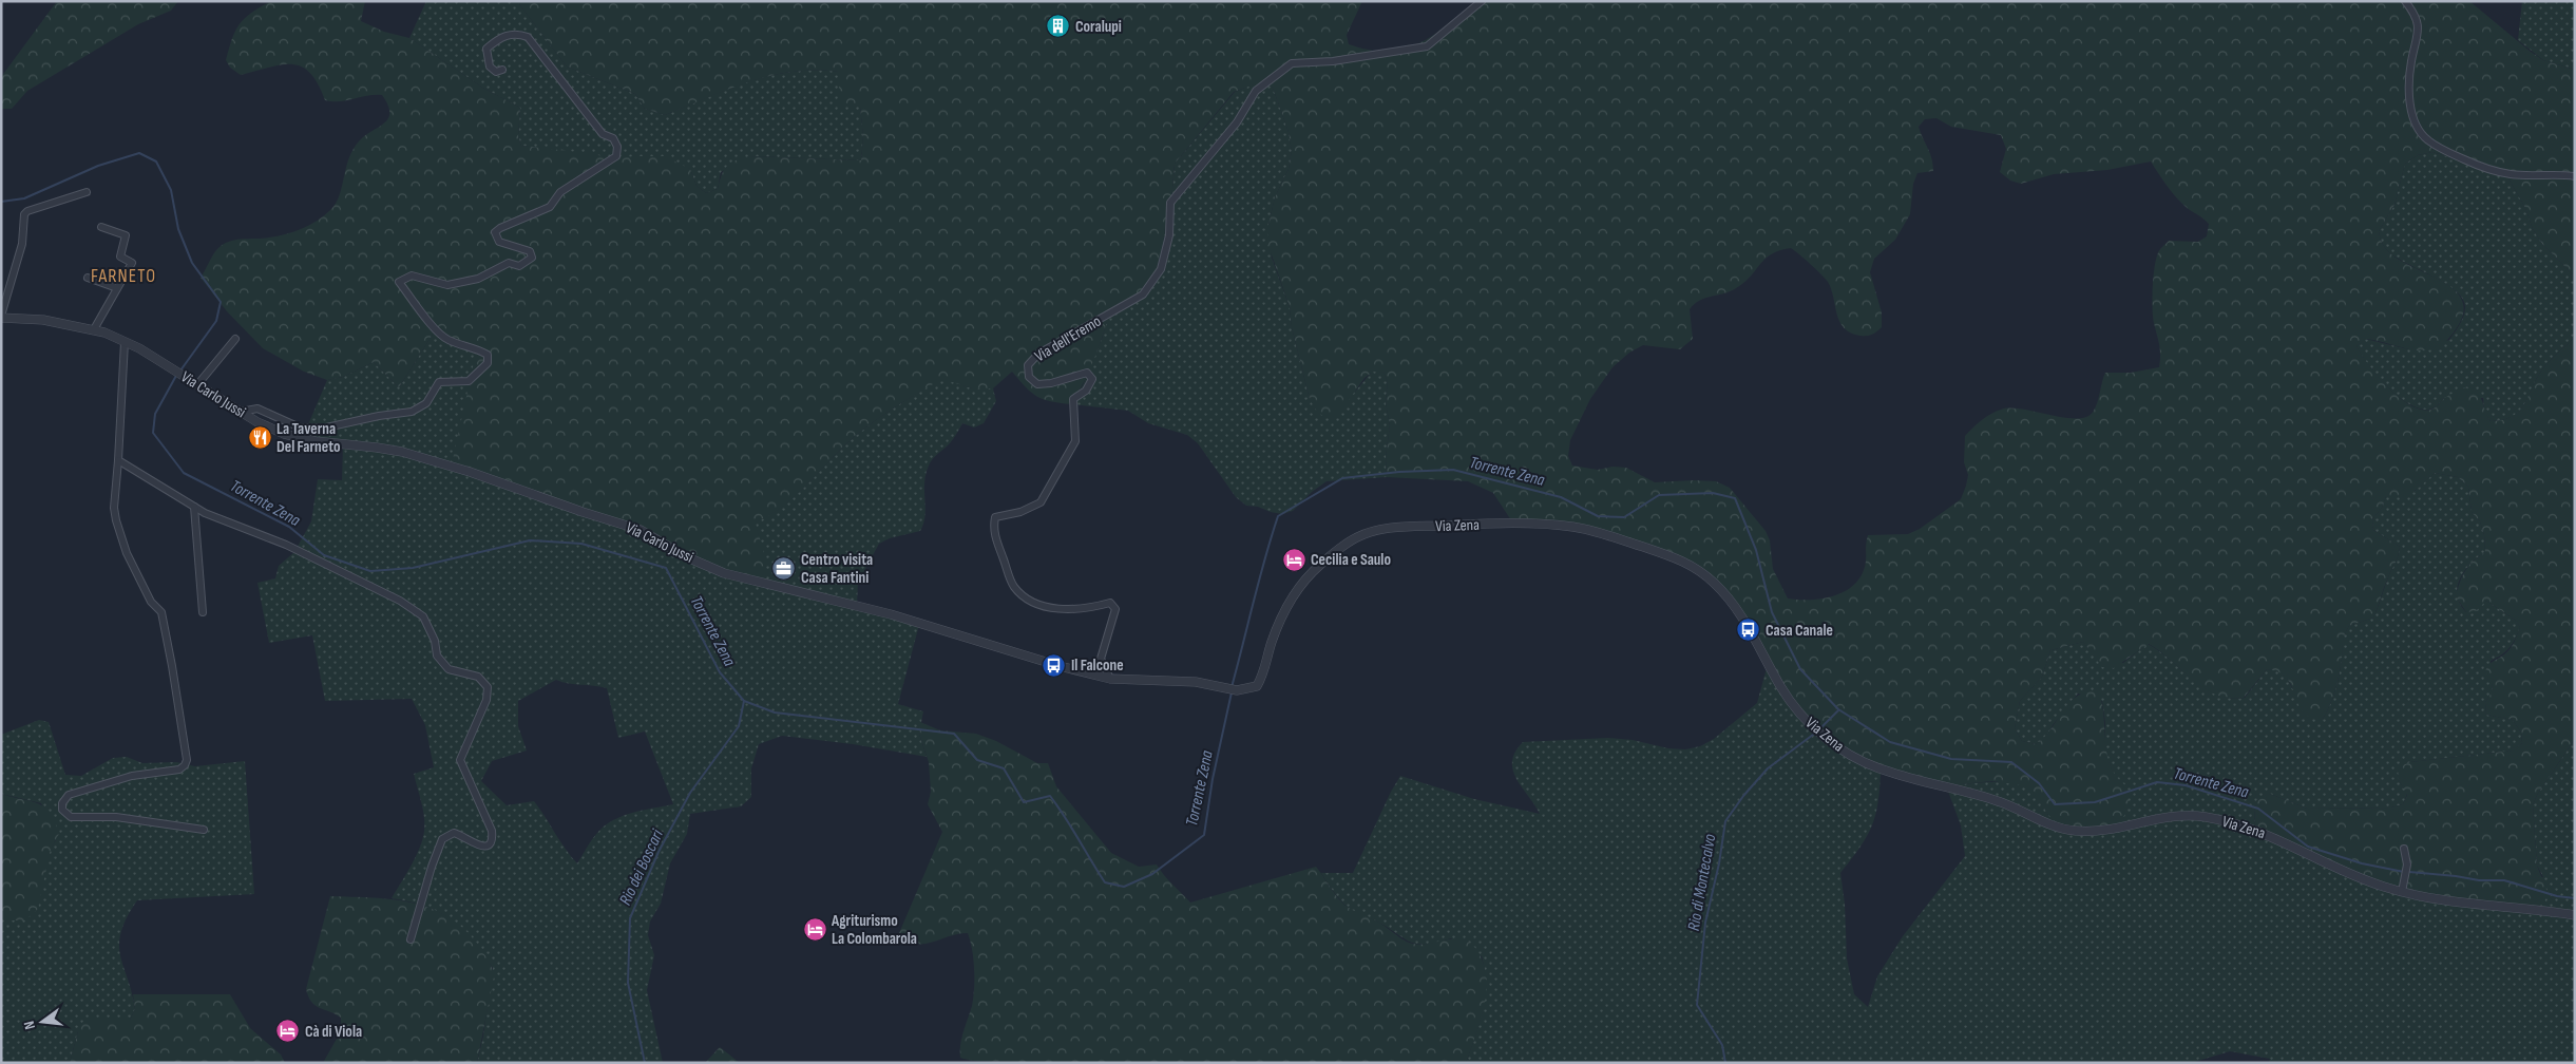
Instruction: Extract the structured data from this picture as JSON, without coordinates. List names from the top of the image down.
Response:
{
  "streets": {
    "street": ["Via dell'Eremo", "Via Carlo Jussi", "Via Zena"]
  },
  "crossings": [
    ["Via dell'Eremo", "Via Carlo Jussi"],
    ["Via Carlo Jussi", "Via Zena"]
  ],
  "districts": ["FARNETO"],
  "water": ["Torrente Zena", "Rio dei Boscari", "Rio di Montecalvo"],
  "places": {
    "building": ["Coralupi"],
    "restaurant": ["La Taverna Del Farneto"],
    "hotel": ["Cecilia e Saulo", "Agriturismo La Colombarola", "Cà di Viola"],
    "office": ["Centro visita Casa Fantini"],
    "bus stop": ["Casa Canale", "Il Falcone"]
  },
  "north": "left"
}
